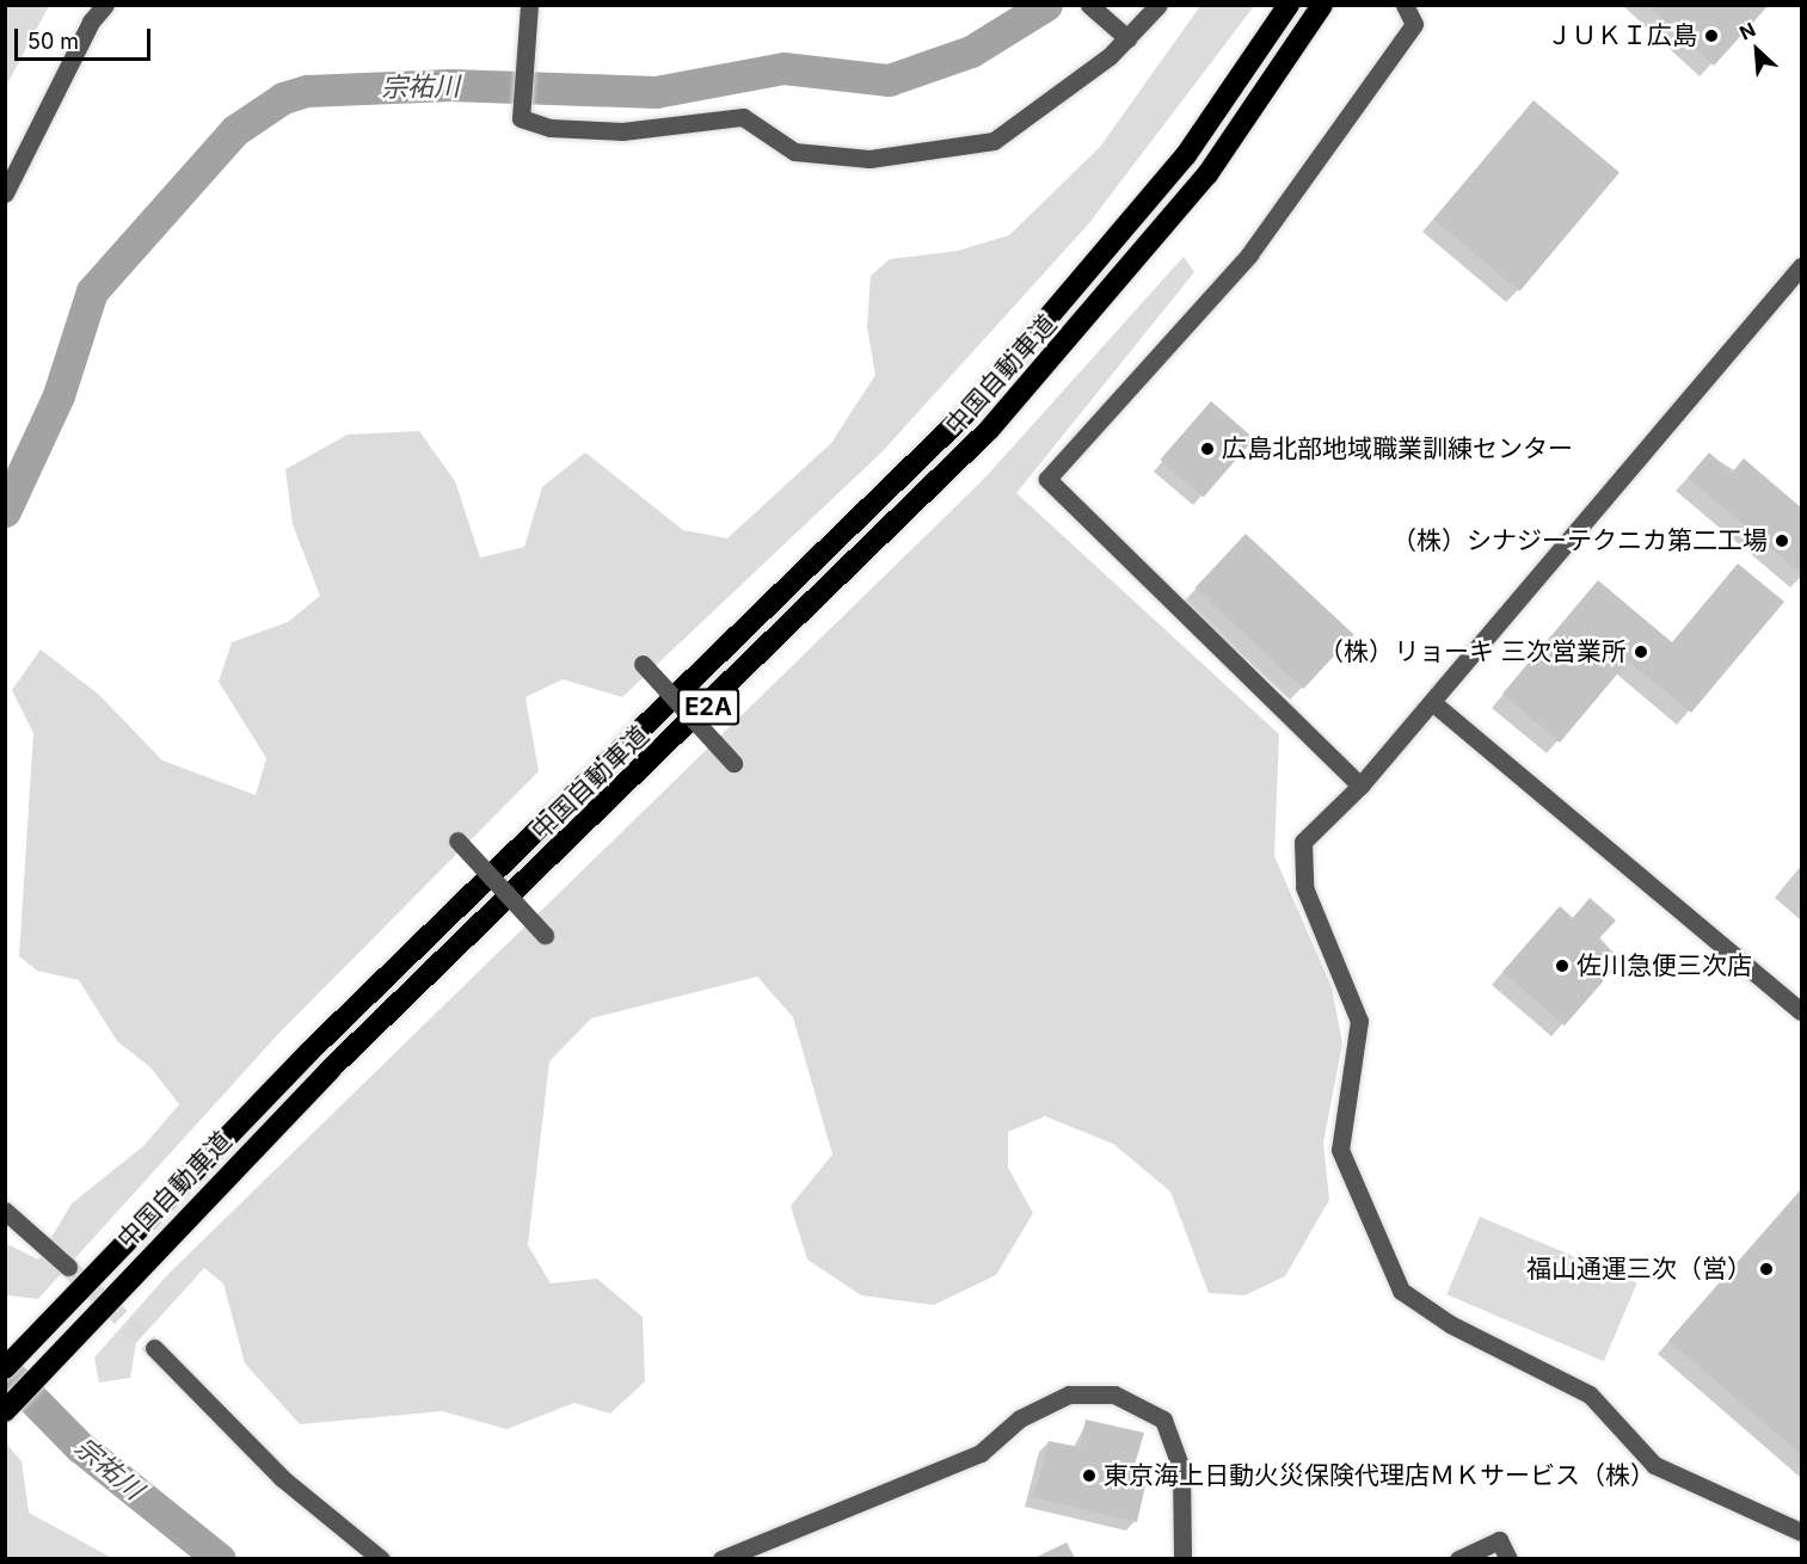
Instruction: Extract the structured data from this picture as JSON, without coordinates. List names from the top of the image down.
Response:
{
  "streets": {
    "highway": ["中国自動車道", "E2A"]
  },
  "water": ["宗祐川"],
  "places": [
    "ＪＵＫＩ広島",
    "広島北部地域職業訓練センター",
    "（株）シナジーテクニカ第二工場",
    "（株）リョーキ 三次営業所",
    "佐川急便三次店",
    "福山通運三次（営）",
    "東京海上日動火災保険代理店ＭＫサービス（株）"
  ],
  "scale_bar": "50 m",
  "north": "top left"
}
